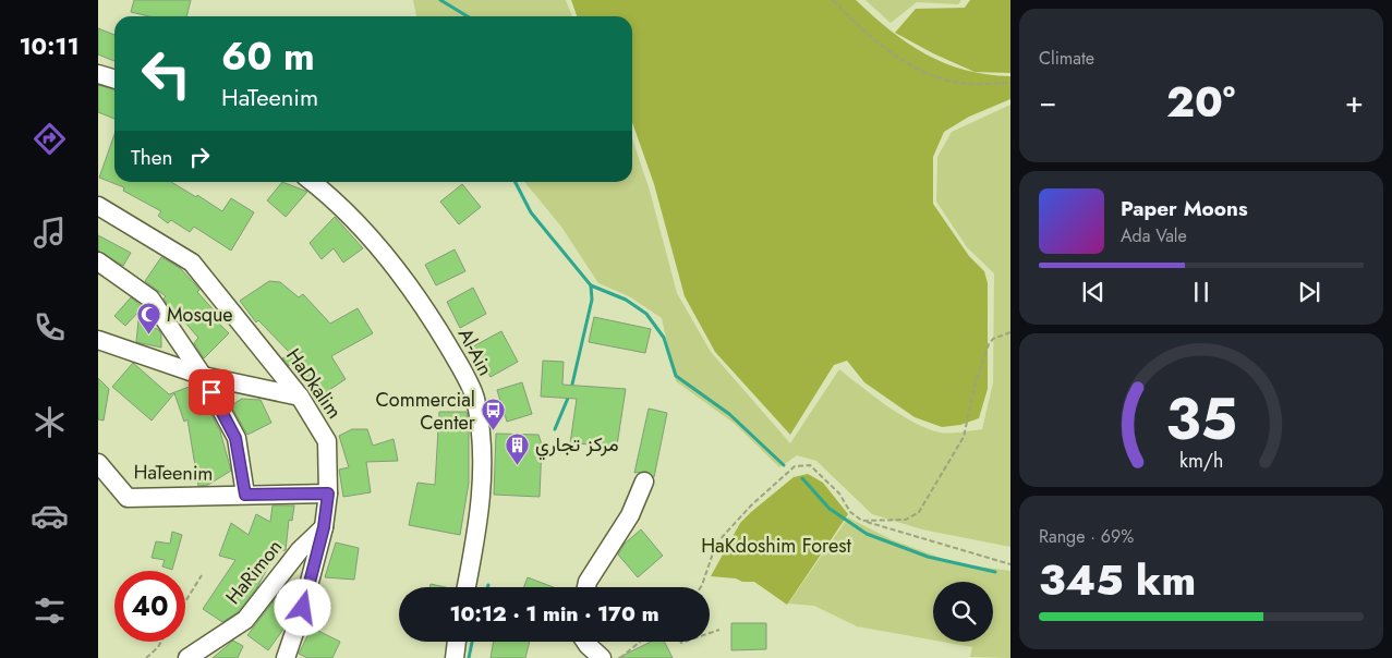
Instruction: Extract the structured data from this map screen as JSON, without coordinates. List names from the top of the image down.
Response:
{
  "streets": {
    "street": [
      "Al-Ain",
      "HaDkalim",
      "HaTeenim",
      "HaRimon"
    ]
  },
  "crossings": [
    ["HaDkalim", "HaTeenim"],
    ["HaDkalim", "HaRimon"]
  ],
  "parks": ["HaKdoshim Forest"],
  "places": {
    "mosque": ["Mosque"],
    "bus stop": ["Commercial Center"],
    "building": ["مركز تجاري"]
  },
  "page": {
    "tabs": "10:11",
    "tile": [
      "Climate",
      ["Range · 69%", "345 km"]
    ],
    "turn": ["60 m", "HaTeenim"],
    "heat": ["−", "20°", "+"],
    "then": "Then",
    "song": ["Paper Moons", "Ada Vale"],
    "limit": "40",
    "trip": "10:12 · 1 min · 170 m",
    "gauge": ["35", "km/h"]
  }
}
